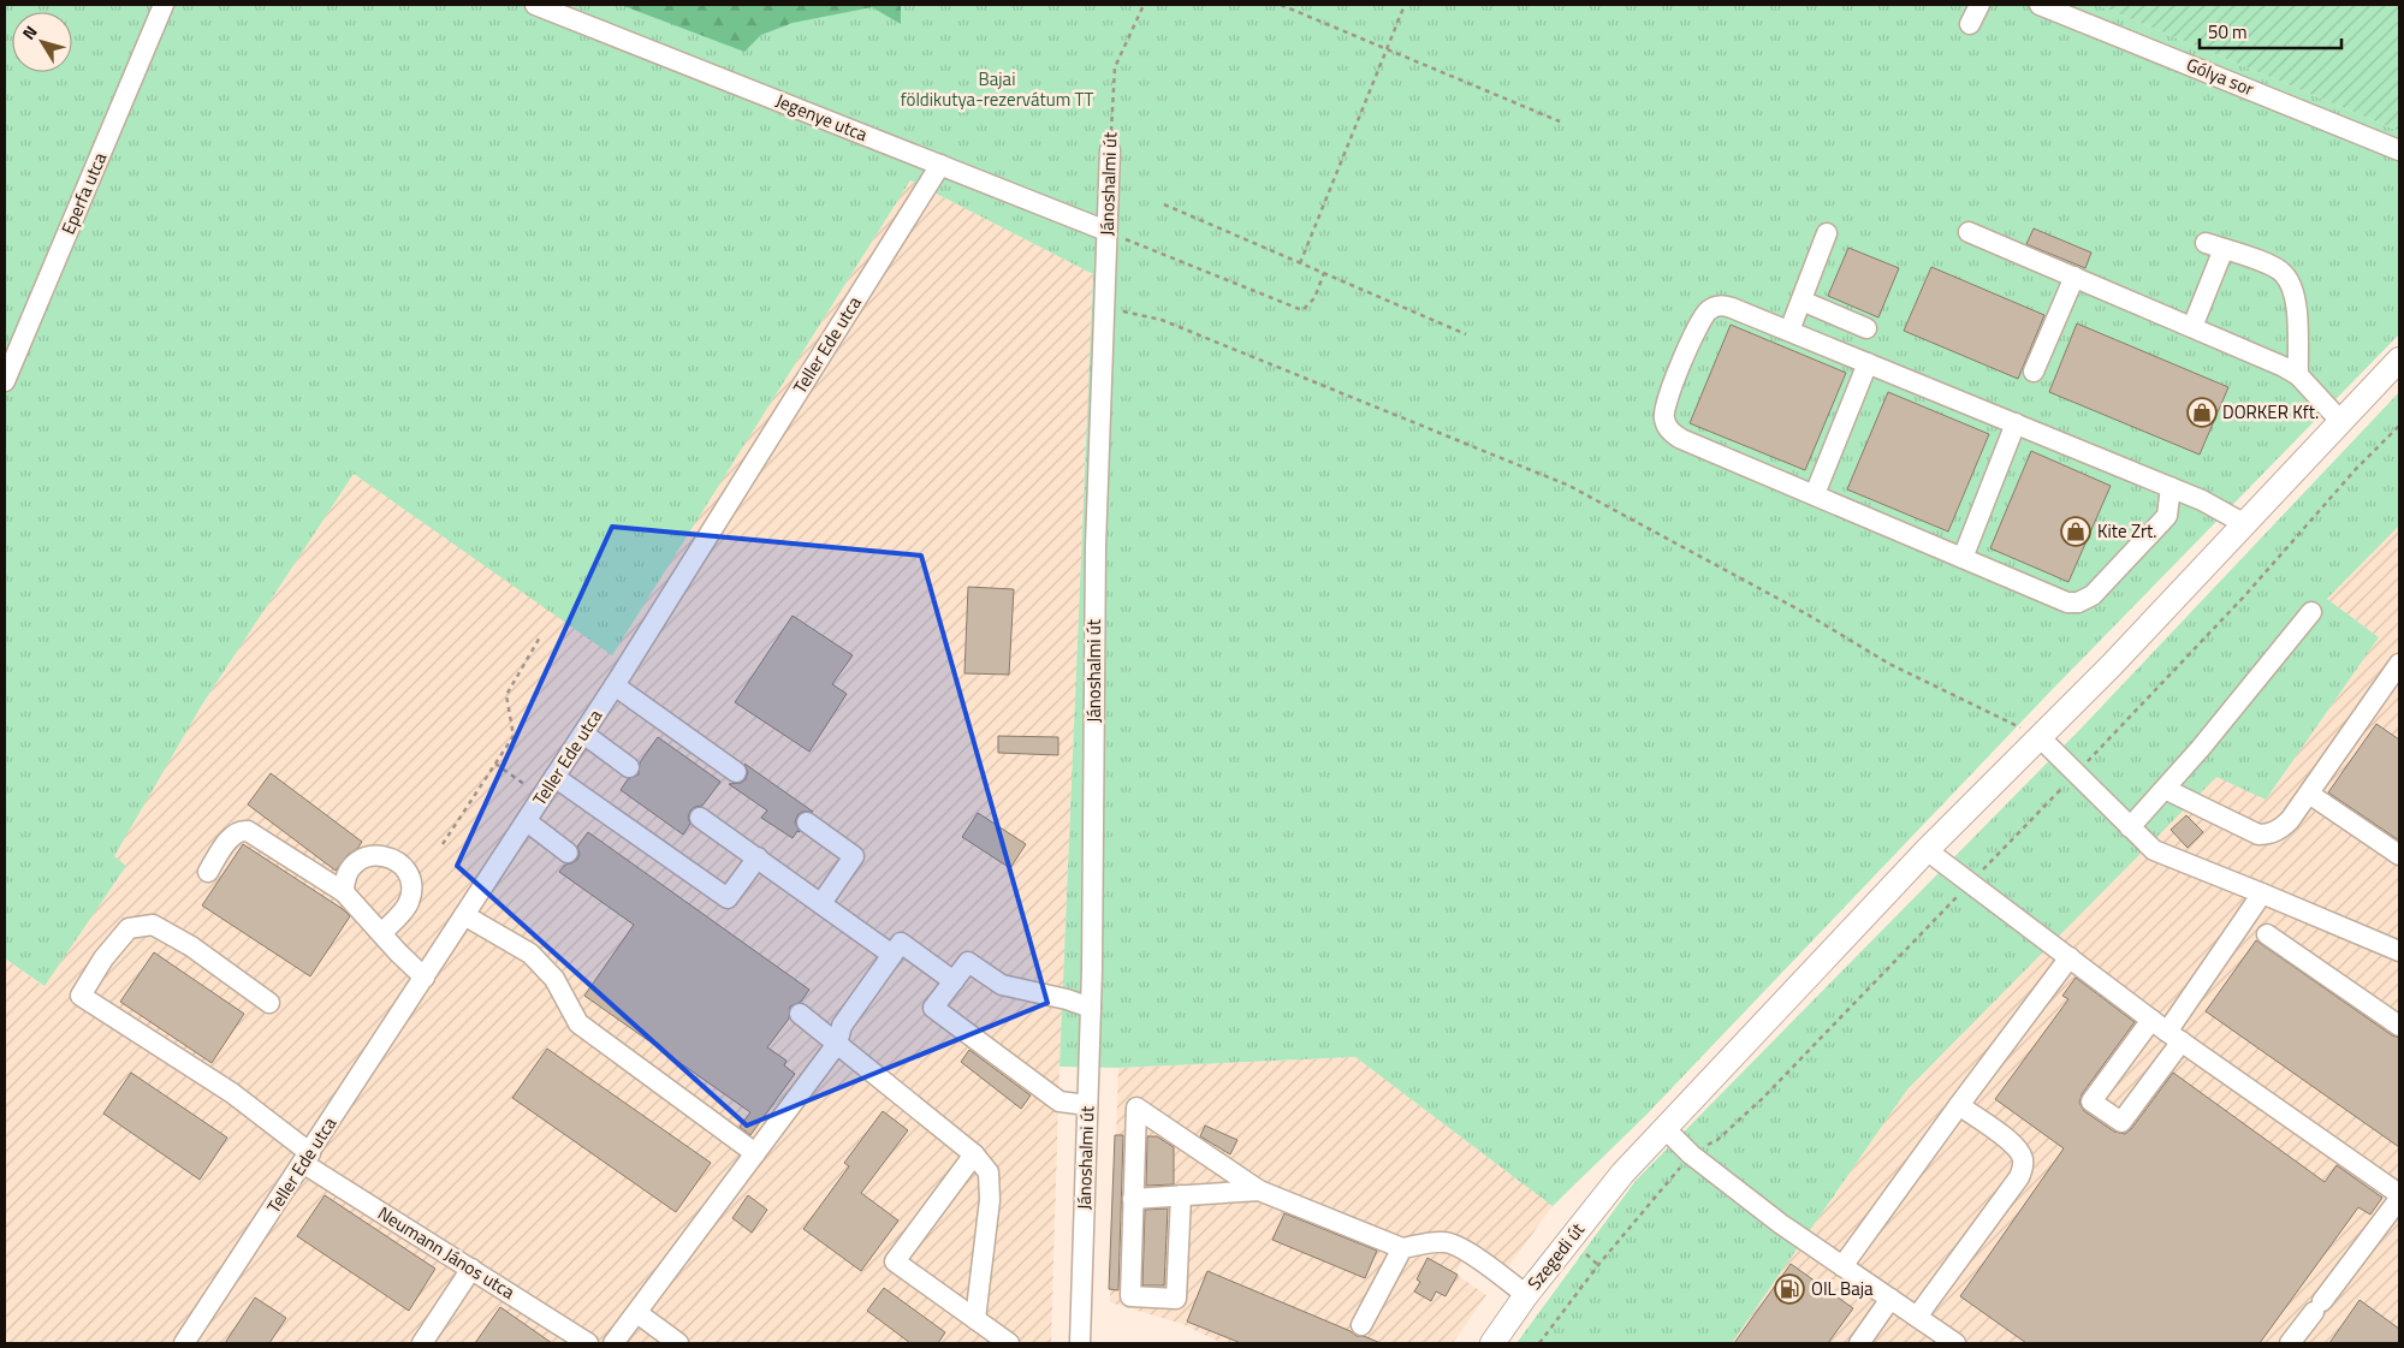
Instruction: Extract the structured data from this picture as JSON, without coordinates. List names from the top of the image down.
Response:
{
  "streets": {
    "main road": ["Szegedi út"],
    "street": [
      "Gólya sor",
      "Jegenye utca",
      "Jánoshalmi út",
      "Eperfa utca",
      "Teller Ede utca",
      "Neumann János utca"
    ]
  },
  "crossings": [
    ["Jegenye utca", "Jánoshalmi út"],
    ["Jegenye utca", "Teller Ede utca"],
    ["Teller Ede utca", "Neumann János utca"]
  ],
  "parks": ["Bajai földikutya-rezervátum TT"],
  "places": {
    "shop": ["DORKER Kft.", "Kite Zrt."],
    "fuel station": ["OIL Baja"]
  },
  "scale_bar": "50 m",
  "north": "top left"
}
